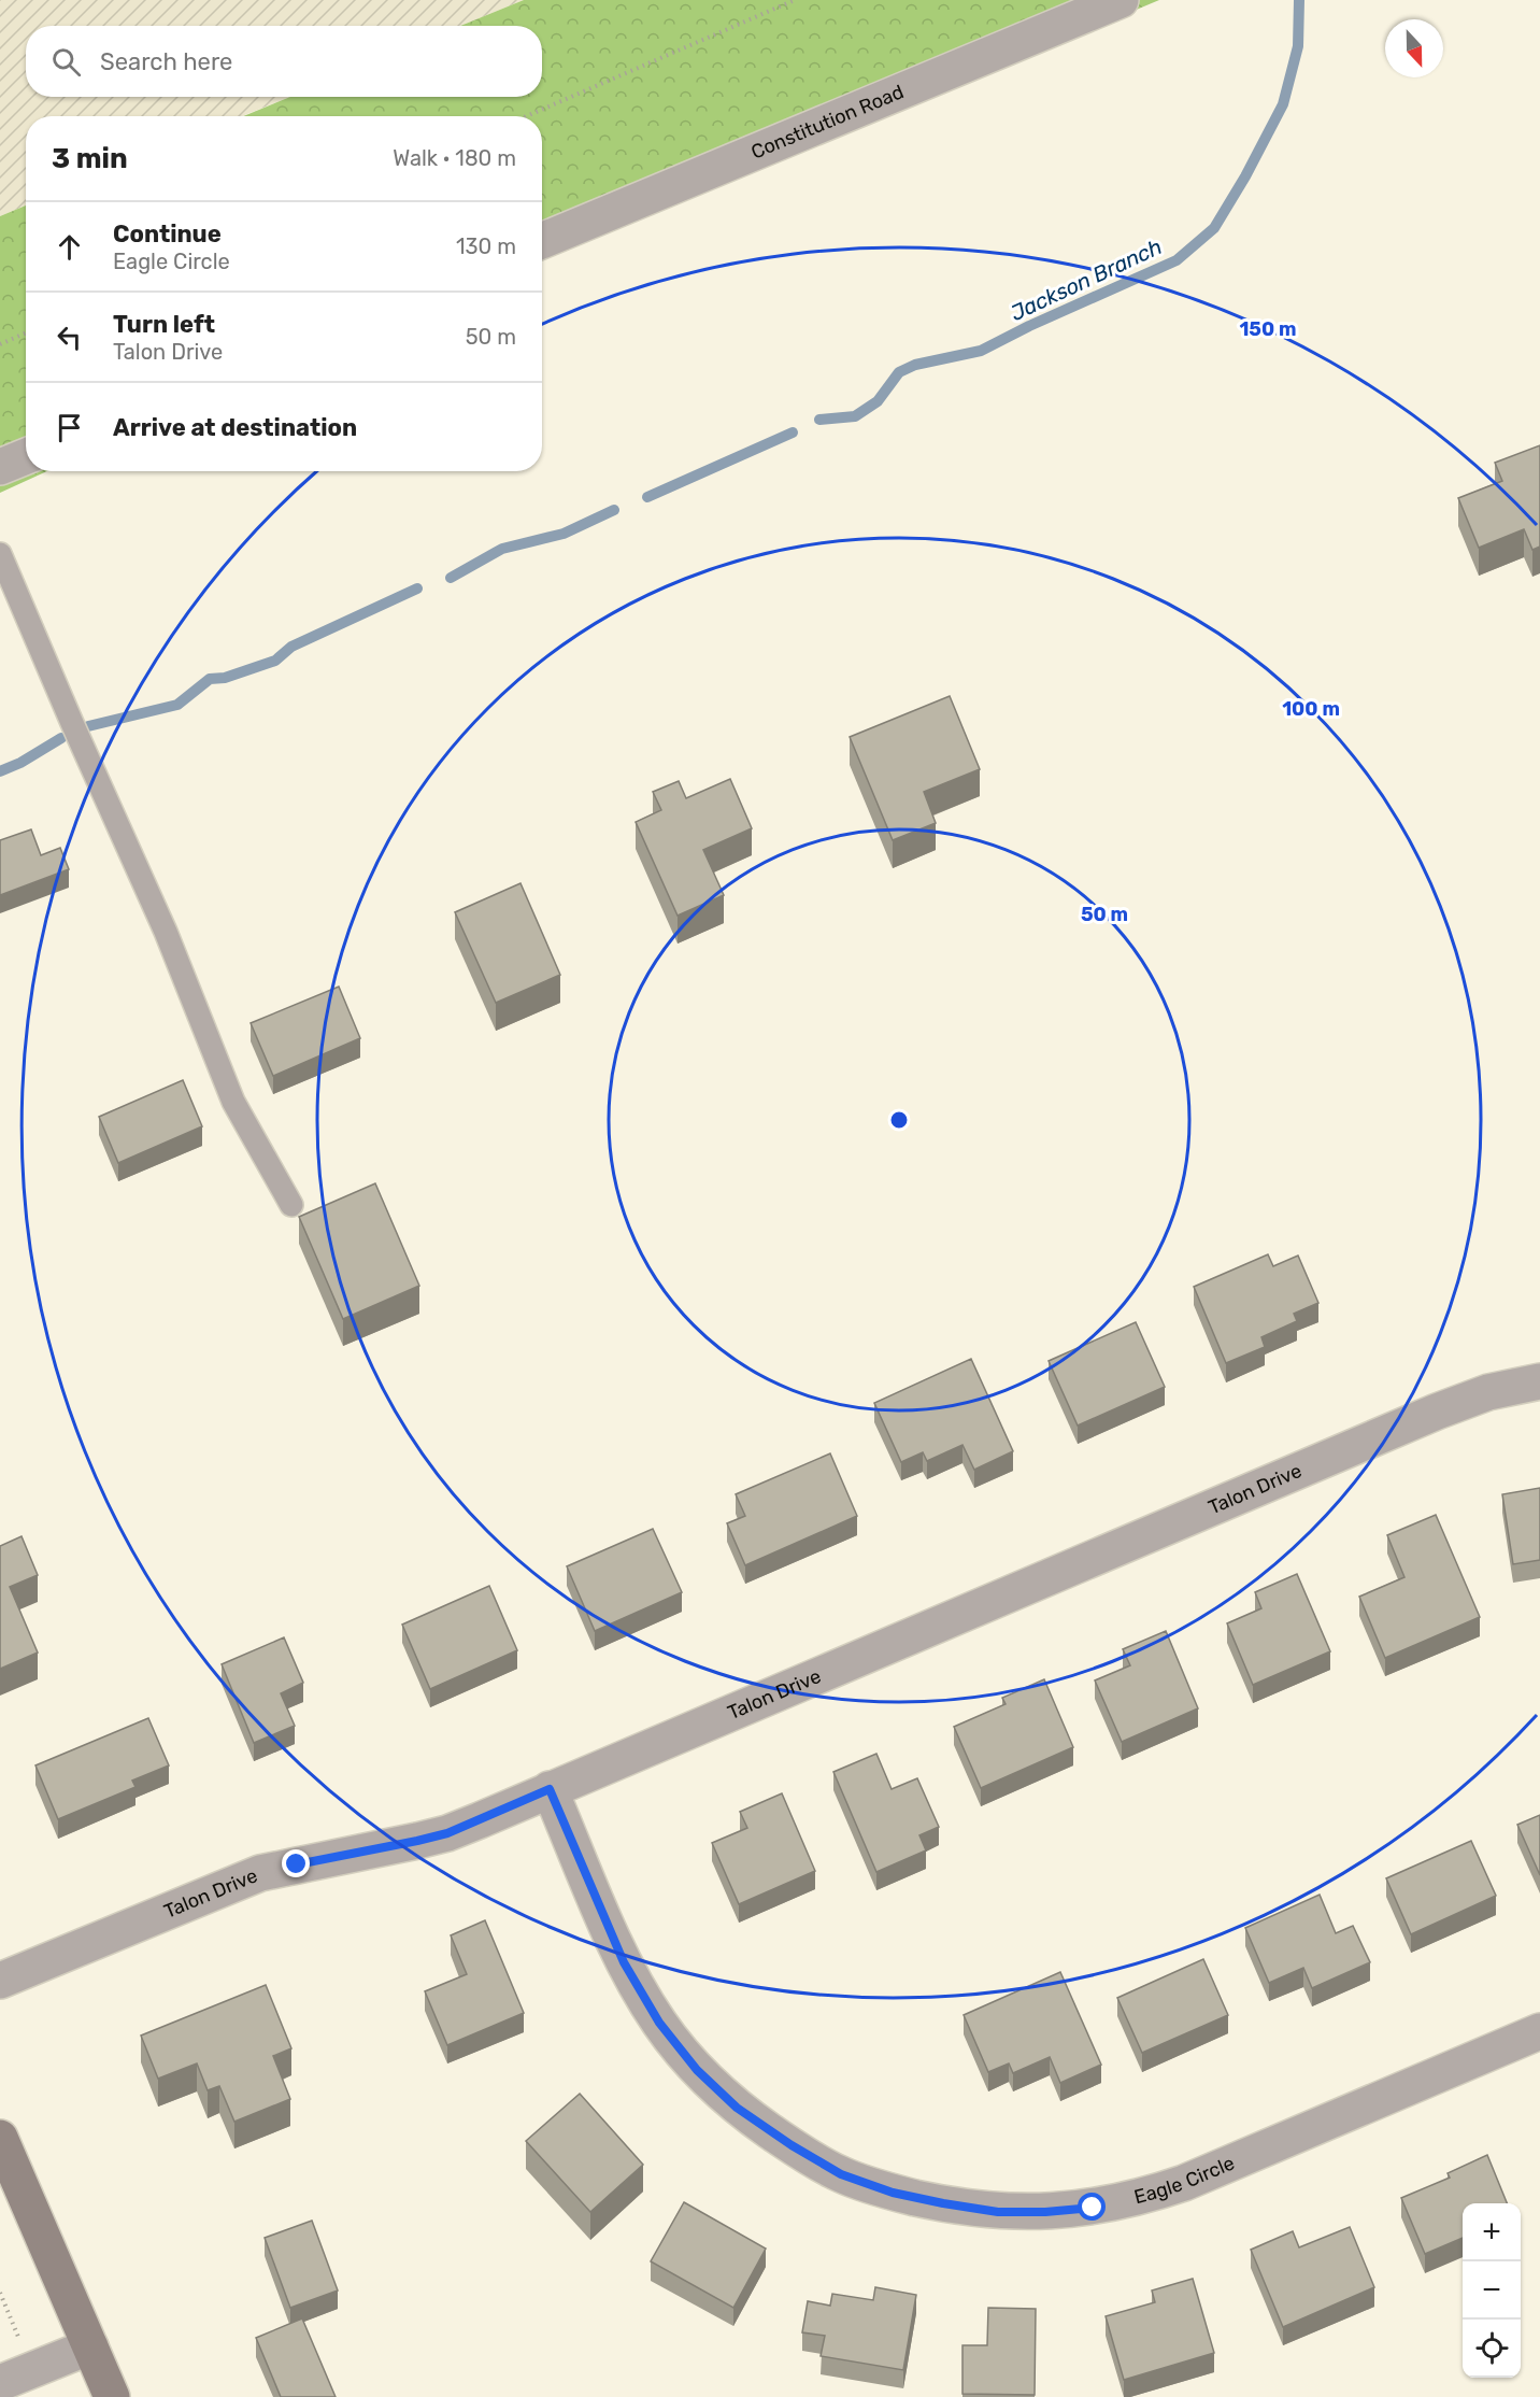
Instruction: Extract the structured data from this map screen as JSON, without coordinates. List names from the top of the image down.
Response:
{
  "streets": {
    "street": ["Constitution Road", "Talon Drive", "Eagle Circle"]
  },
  "crossings": [
    ["Talon Drive", "Eagle Circle"]
  ],
  "water": ["Jackson Branch"],
  "north": "bottom",
  "page": {
    "search": "Search here",
    "heading": ["3 min", "Walk · 180 m"],
    "list": [
      ["Continue", "Eagle Circle", "130 m"],
      ["Turn left", "Talon Drive", "50 m"],
      "Arrive at destination"
    ],
    "map_buttons": ["+", "−"]
  },
  "rings": ["150 m", "100 m", "50 m"]
}
